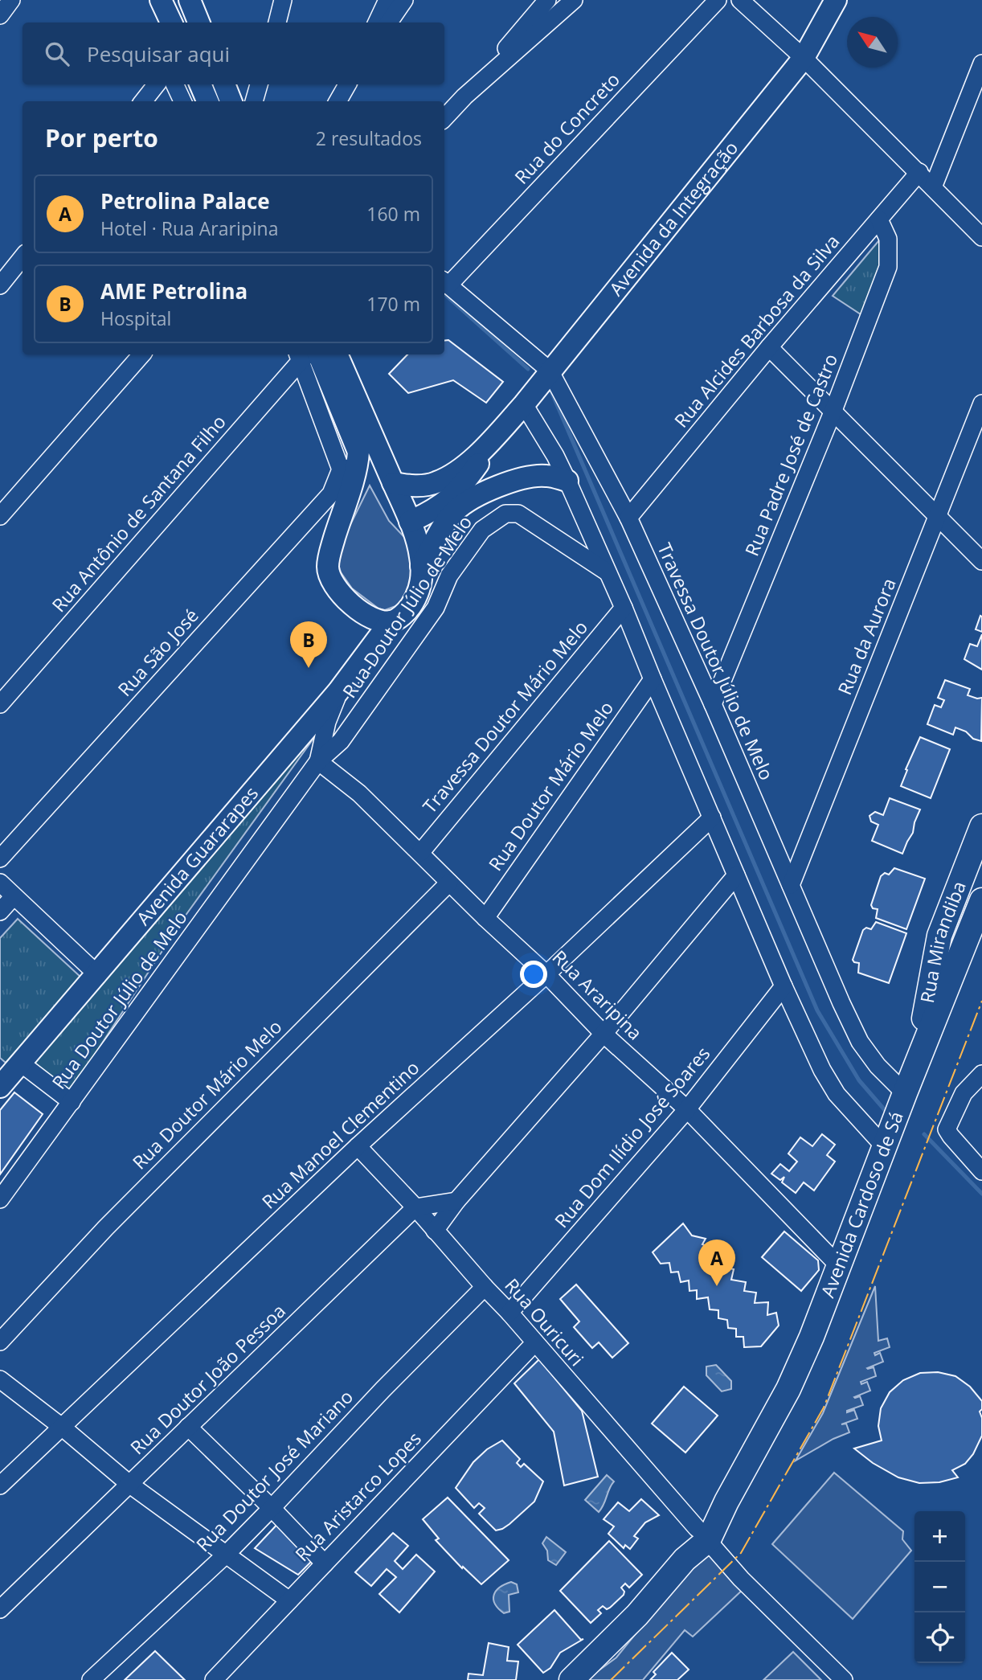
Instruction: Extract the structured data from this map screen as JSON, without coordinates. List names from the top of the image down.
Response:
{
  "streets": {
    "highway": ["Rua Mirandiba", "Avenida Cardoso de Sá"],
    "main road": ["Avenida da Integração", "Avenida Guararapes"],
    "street": [
      "Rua do Concreto",
      "Rua Alcides Barbosa da Silva",
      "Rua Padre José de Castro",
      "Rua Antônio de Santana Filho",
      "Rua Doutor Júlio de Melo",
      "Rua da Aurora",
      "Rua São José",
      "Travessa Doutor Júlio de Melo",
      "Travessa Doutor Mário Melo",
      "Rua Doutor Mário Melo",
      "Rua Araripina",
      "Rua Manoel Clementino",
      "Rua Dom Ilídio José Soares",
      "Rua Ouricuri",
      "Rua Doutor João Pessoa",
      "Rua Doutor José Mariano",
      "Rua Aristarco Lopes"
    ]
  },
  "crossings": [
    ["Rua do Concreto", "Travessa Doutor Júlio de Melo"],
    ["Avenida da Integração", "Travessa Doutor Júlio de Melo"],
    ["Rua Alcides Barbosa da Silva", "Rua Padre José de Castro"],
    ["Rua Alcides Barbosa da Silva", "Travessa Doutor Júlio de Melo"],
    ["Rua Padre José de Castro", "Travessa Doutor Júlio de Melo"],
    ["Rua Doutor Júlio de Melo", "Rua Araripina"],
    ["Rua da Aurora", "Travessa Doutor Júlio de Melo"],
    ["Travessa Doutor Júlio de Melo", "Avenida Cardoso de Sá"],
    ["Travessa Doutor Mário Melo", "Rua Araripina"],
    ["Rua Doutor Mário Melo", "Rua Araripina"],
    ["Rua Mirandiba", "Avenida Cardoso de Sá"],
    ["Rua Araripina", "Rua Manoel Clementino"],
    ["Rua Araripina", "Rua Dom Ilídio José Soares"],
    ["Rua Araripina", "Avenida Cardoso de Sá"],
    ["Rua Manoel Clementino", "Rua Ouricuri"],
    ["Rua Dom Ilídio José Soares", "Rua Ouricuri"],
    ["Avenida Cardoso de Sá", "Rua Ouricuri"],
    ["Rua Ouricuri", "Rua Doutor João Pessoa"],
    ["Rua Ouricuri", "Rua Doutor José Mariano"],
    ["Rua Ouricuri", "Rua Aristarco Lopes"]
  ],
  "north": "top left",
  "page": {
    "search": "Pesquisar aqui",
    "heading": ["Por perto", "2 resultados"],
    "list": [
      {
        "mark": "A",
        "name": "Petrolina Palace",
        "note": "Hotel · Rua Araripina",
        "value": "160 m"
      },
      {
        "mark": "B",
        "name": "AME Petrolina",
        "note": "Hospital",
        "value": "170 m"
      }
    ],
    "pins": ["B", "A"],
    "map_buttons": ["+", "−"]
  }
}
